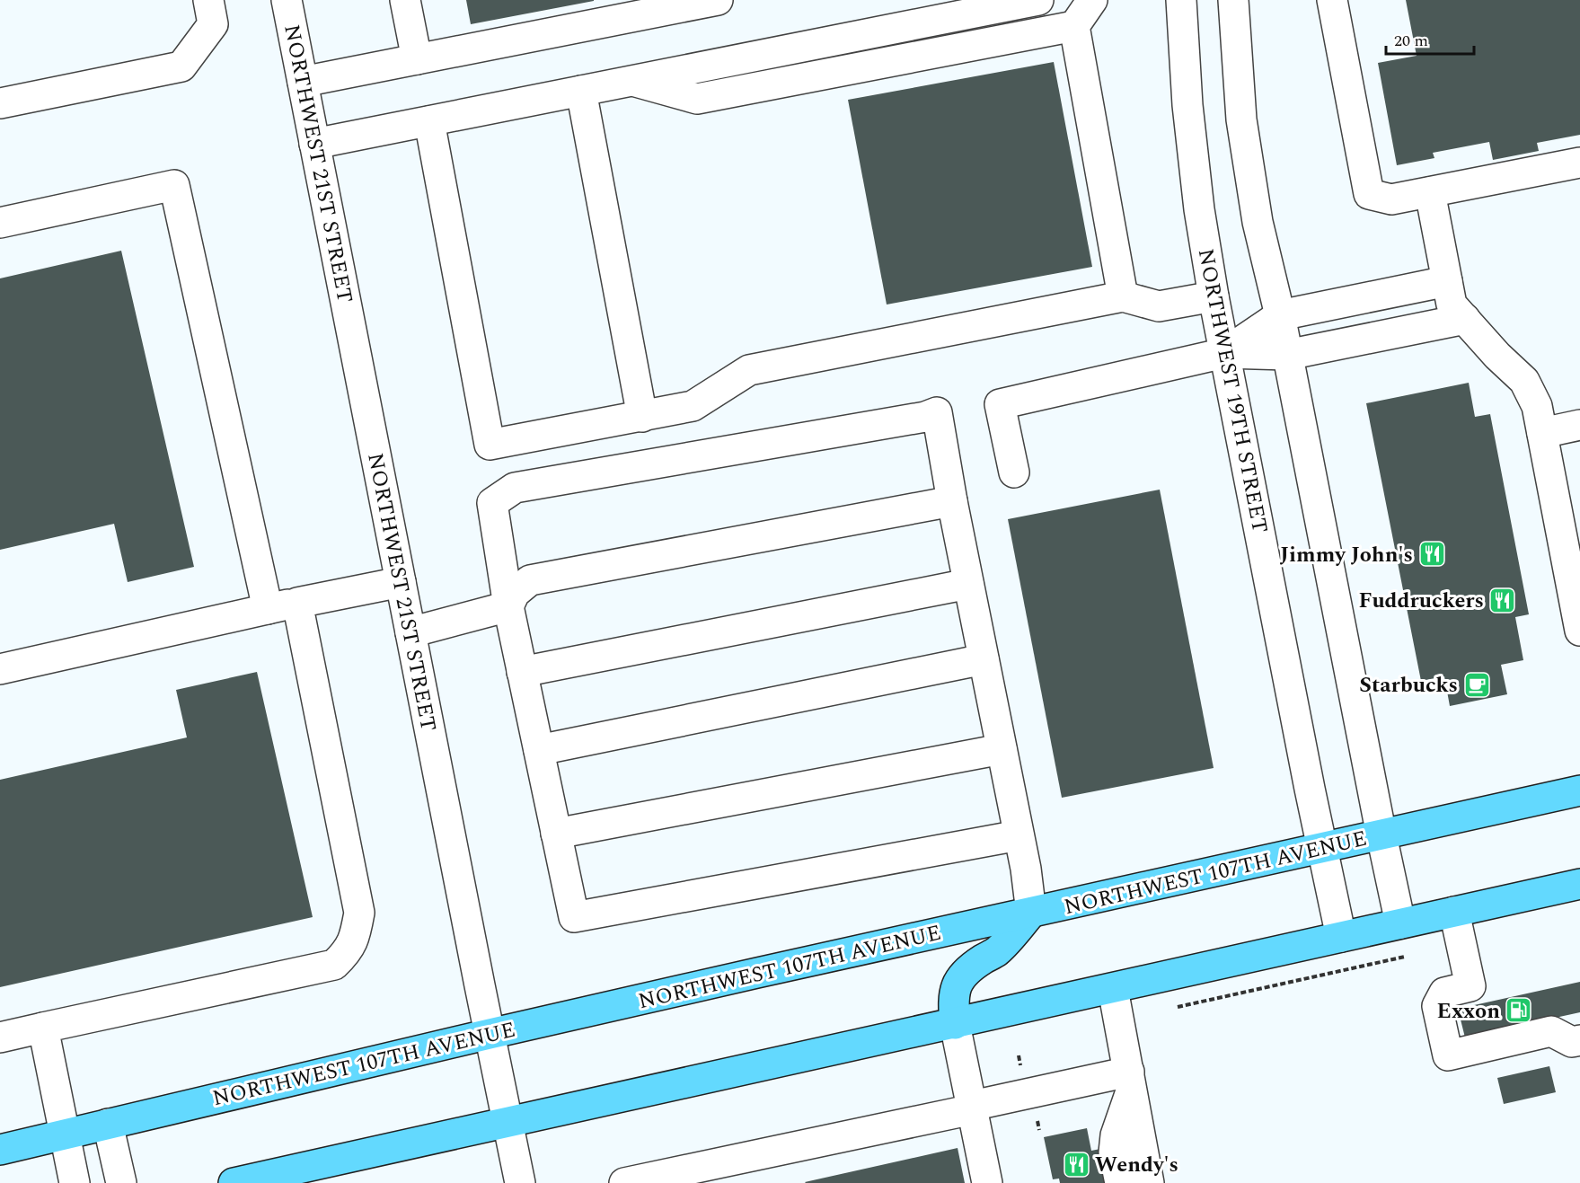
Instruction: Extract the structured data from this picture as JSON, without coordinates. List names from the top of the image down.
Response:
{
  "streets": {
    "main road": ["NORTHWEST 107TH AVENUE"],
    "street": ["NORTHWEST 21ST STREET", "NORTHWEST 19TH STREET"]
  },
  "crossings": [
    ["NORTHWEST 21ST STREET", "NORTHWEST 107TH AVENUE"],
    ["NORTHWEST 19TH STREET", "NORTHWEST 107TH AVENUE"]
  ],
  "places": {
    "restaurant": ["Jimmy John's", "Fuddruckers", "Wendy's"],
    "cafe": ["Starbucks"],
    "fuel station": ["Exxon"]
  },
  "scale_bar": "20 m"
}
